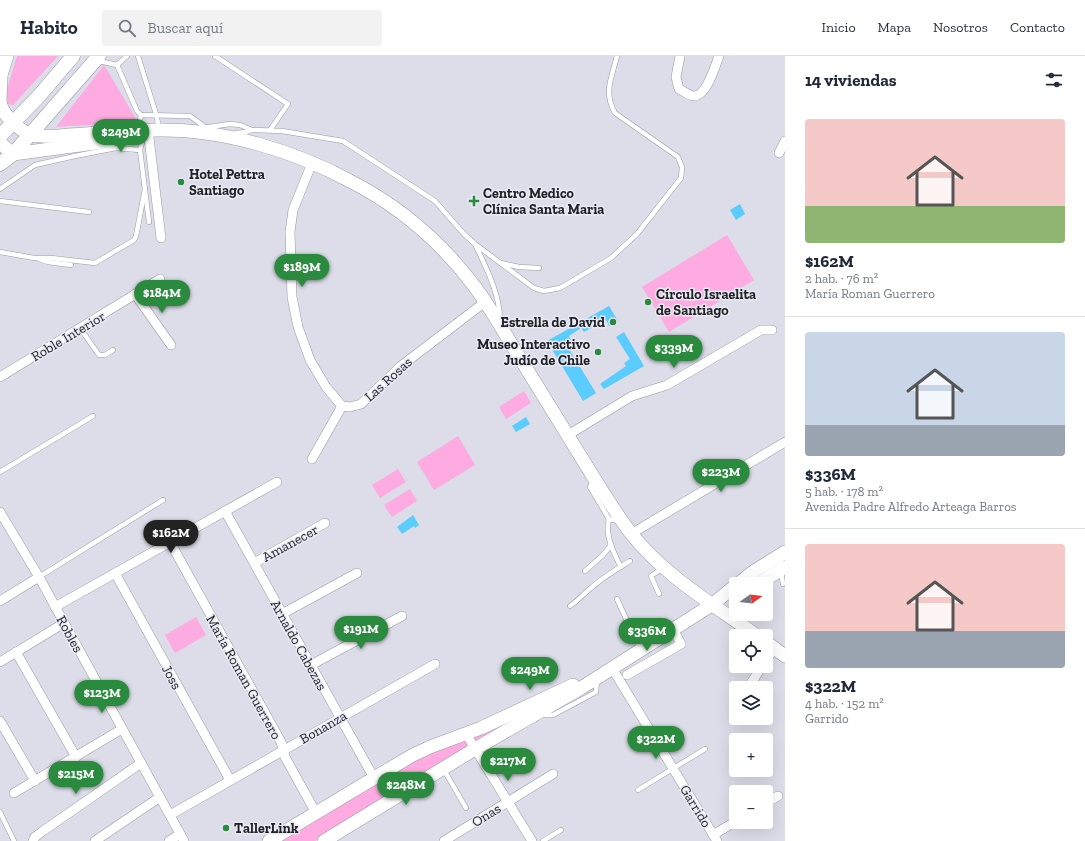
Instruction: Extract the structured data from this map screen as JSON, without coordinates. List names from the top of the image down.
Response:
{
  "streets": {
    "street": [
      "Roble Interior",
      "Las Rosas",
      "Amanecer",
      "Robles",
      "Arnaldo Cabezas",
      "Joss",
      "María Roman Guerrero",
      "Bonanza",
      "Garrido",
      "Onas"
    ]
  },
  "crossings": [
    ["Amanecer", "Arnaldo Cabezas"],
    ["Robles", "Bonanza"],
    ["Arnaldo Cabezas", "Bonanza"],
    ["Joss", "Bonanza"],
    ["María Roman Guerrero", "Bonanza"]
  ],
  "places": {
    "other": [
      "Hotel Pettra Santiago",
      "Círculo Israelita de Santiago",
      "Estrella de David",
      "Museo Interactivo Judío de Chile",
      "TallerLink"
    ],
    "health": ["Centro Medico Clínica Santa Maria"]
  },
  "north": "right",
  "page": {
    "header": "Habito",
    "search": "Buscar aquí",
    "nav": [
      "Inicio",
      "Mapa",
      "Nosotros",
      "Contacto"
    ],
    "heading": "14 viviendas",
    "list": [
      {
        "name": "$162M",
        "note": "2 hab. · 76 m² · María Roman Guerrero"
      },
      {
        "name": "$336M",
        "note": "5 hab. · 178 m² · Avenida Padre Alfredo Arteaga Barros"
      },
      {
        "name": "$322M",
        "note": "4 hab. · 152 m² · Garrido"
      }
    ],
    "price": [
      "$249M",
      "$189M",
      "$184M",
      "$339M",
      "$223M",
      "$162M",
      "$191M",
      "$336M",
      "$249M",
      "$123M",
      "$322M",
      "$217M",
      "$215M",
      "$248M"
    ],
    "map_buttons": ["+", "−"]
  }
}
